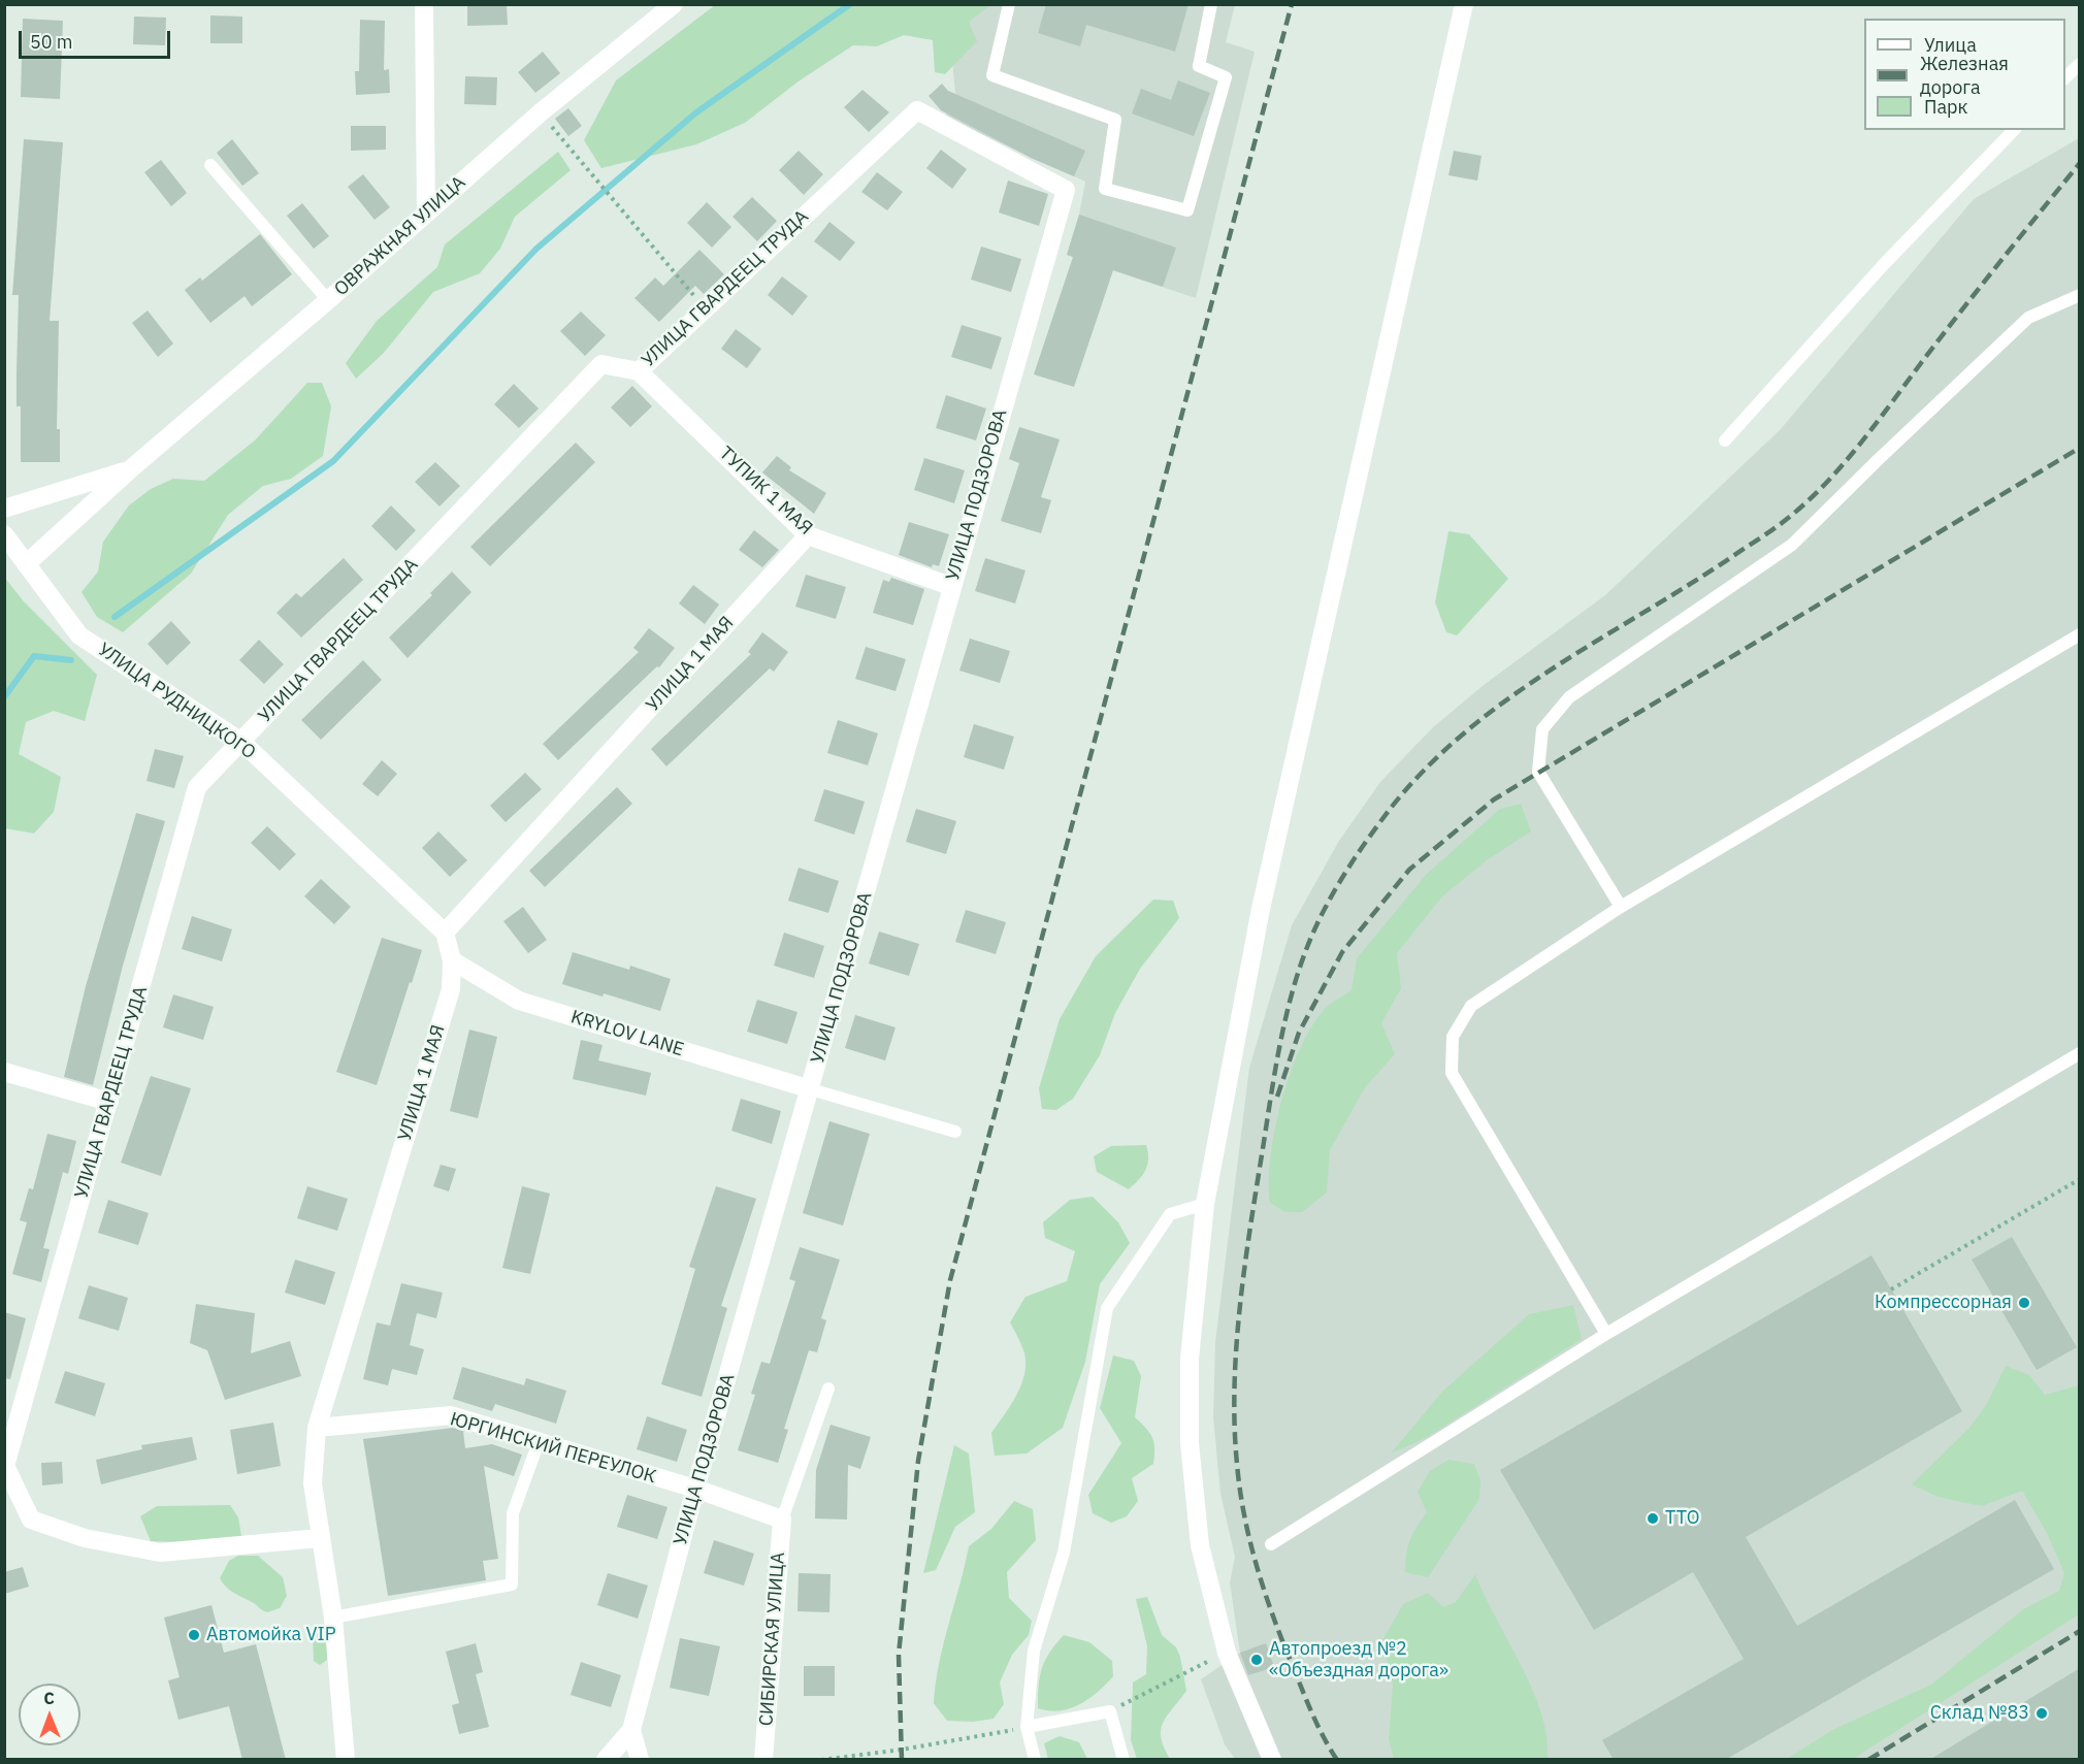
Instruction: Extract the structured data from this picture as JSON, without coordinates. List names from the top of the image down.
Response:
{
  "streets": {
    "street": [
      "ОВРАЖНАЯ УЛИЦА",
      "УЛИЦА ГВАРДЕЕЦ ТРУДА",
      "ТУПИК 1 МАЯ",
      "УЛИЦА ПОДЗОРОВА",
      "УЛИЦА 1 МАЯ",
      "УЛИЦА РУДНИЦКОГО",
      "KRYLOV LANE",
      "ЮРГИНСКИЙ ПЕРЕУЛОК",
      "СИБИРСКАЯ УЛИЦА"
    ]
  },
  "crossings": [
    ["ОВРАЖНАЯ УЛИЦА", "УЛИЦА РУДНИЦКОГО"],
    ["УЛИЦА ГВАРДЕЕЦ ТРУДА", "ТУПИК 1 МАЯ"],
    ["УЛИЦА ГВАРДЕЕЦ ТРУДА", "УЛИЦА ПОДЗОРОВА"],
    ["УЛИЦА ГВАРДЕЕЦ ТРУДА", "УЛИЦА 1 МАЯ"],
    ["УЛИЦА ГВАРДЕЕЦ ТРУДА", "УЛИЦА РУДНИЦКОГО"],
    ["ТУПИК 1 МАЯ", "УЛИЦА ПОДЗОРОВА"],
    ["ТУПИК 1 МАЯ", "УЛИЦА 1 МАЯ"],
    ["УЛИЦА ПОДЗОРОВА", "KRYLOV LANE"],
    ["УЛИЦА ПОДЗОРОВА", "ЮРГИНСКИЙ ПЕРЕУЛОК"],
    ["УЛИЦА 1 МАЯ", "УЛИЦА РУДНИЦКОГО"],
    ["УЛИЦА 1 МАЯ", "KRYLOV LANE"],
    ["УЛИЦА 1 МАЯ", "ЮРГИНСКИЙ ПЕРЕУЛОК"],
    ["ЮРГИНСКИЙ ПЕРЕУЛОК", "СИБИРСКАЯ УЛИЦА"]
  ],
  "places": [
    "Компрессорная",
    "ТТО",
    "Автомойка VIP",
    "Автопроезд №2 «Объездная дорога»",
    "Склад №83"
  ],
  "legend": ["Улица", "Железная дорога", "Парк"],
  "scale_bar": "50 m",
  "north": "top"
}
